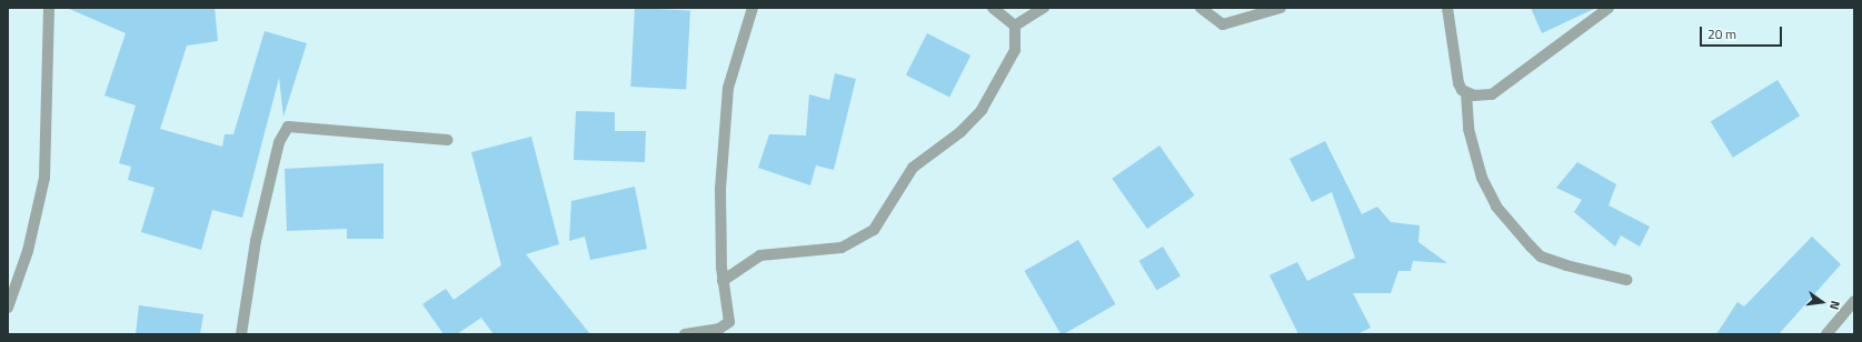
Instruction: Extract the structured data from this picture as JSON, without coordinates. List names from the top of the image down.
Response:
{
  "scale_bar": "20 m",
  "north": "right"
}
